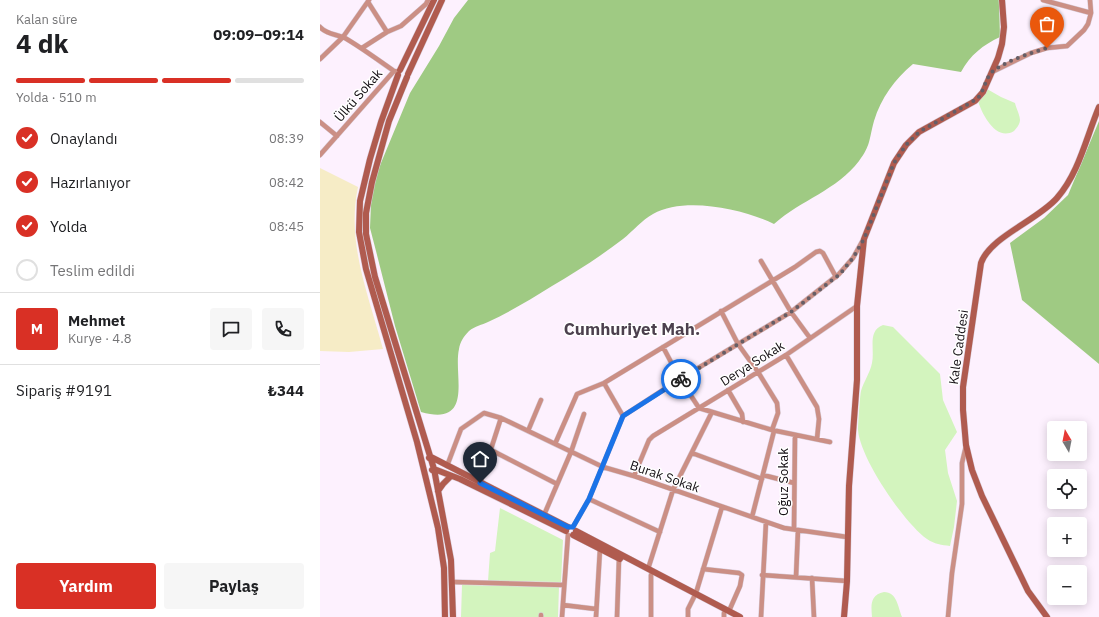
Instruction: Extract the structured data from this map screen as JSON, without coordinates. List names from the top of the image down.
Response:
{
  "streets": {
    "street": [
      "Ülkü Sokak",
      "Kale Caddesi",
      "Derya Sokak",
      "Burak Sokak",
      "Oğuz Sokak"
    ]
  },
  "crossings": [
    ["Derya Sokak", "Burak Sokak"],
    ["Burak Sokak", "Oğuz Sokak"]
  ],
  "districts": ["Cumhuriyet Mah."],
  "north": "top",
  "page": {
    "heading": ["4 dk", "Kalan süre", "09:09–09:14"],
    "panel": [
      "Mehmet",
      "Kurye · 4.8",
      "Sipariş #9191",
      "₺344"
    ],
    "bar": "Yolda · 510 m",
    "list": [
      ["Onaylandı", "08:39"],
      ["Hazırlanıyor", "08:42"],
      ["Yolda", "08:45"],
      "Teslim edildi"
    ],
    "round": "M",
    "map_buttons": ["+", "−"],
    "buttons": ["Yardım", "Paylaş"]
  }
}
